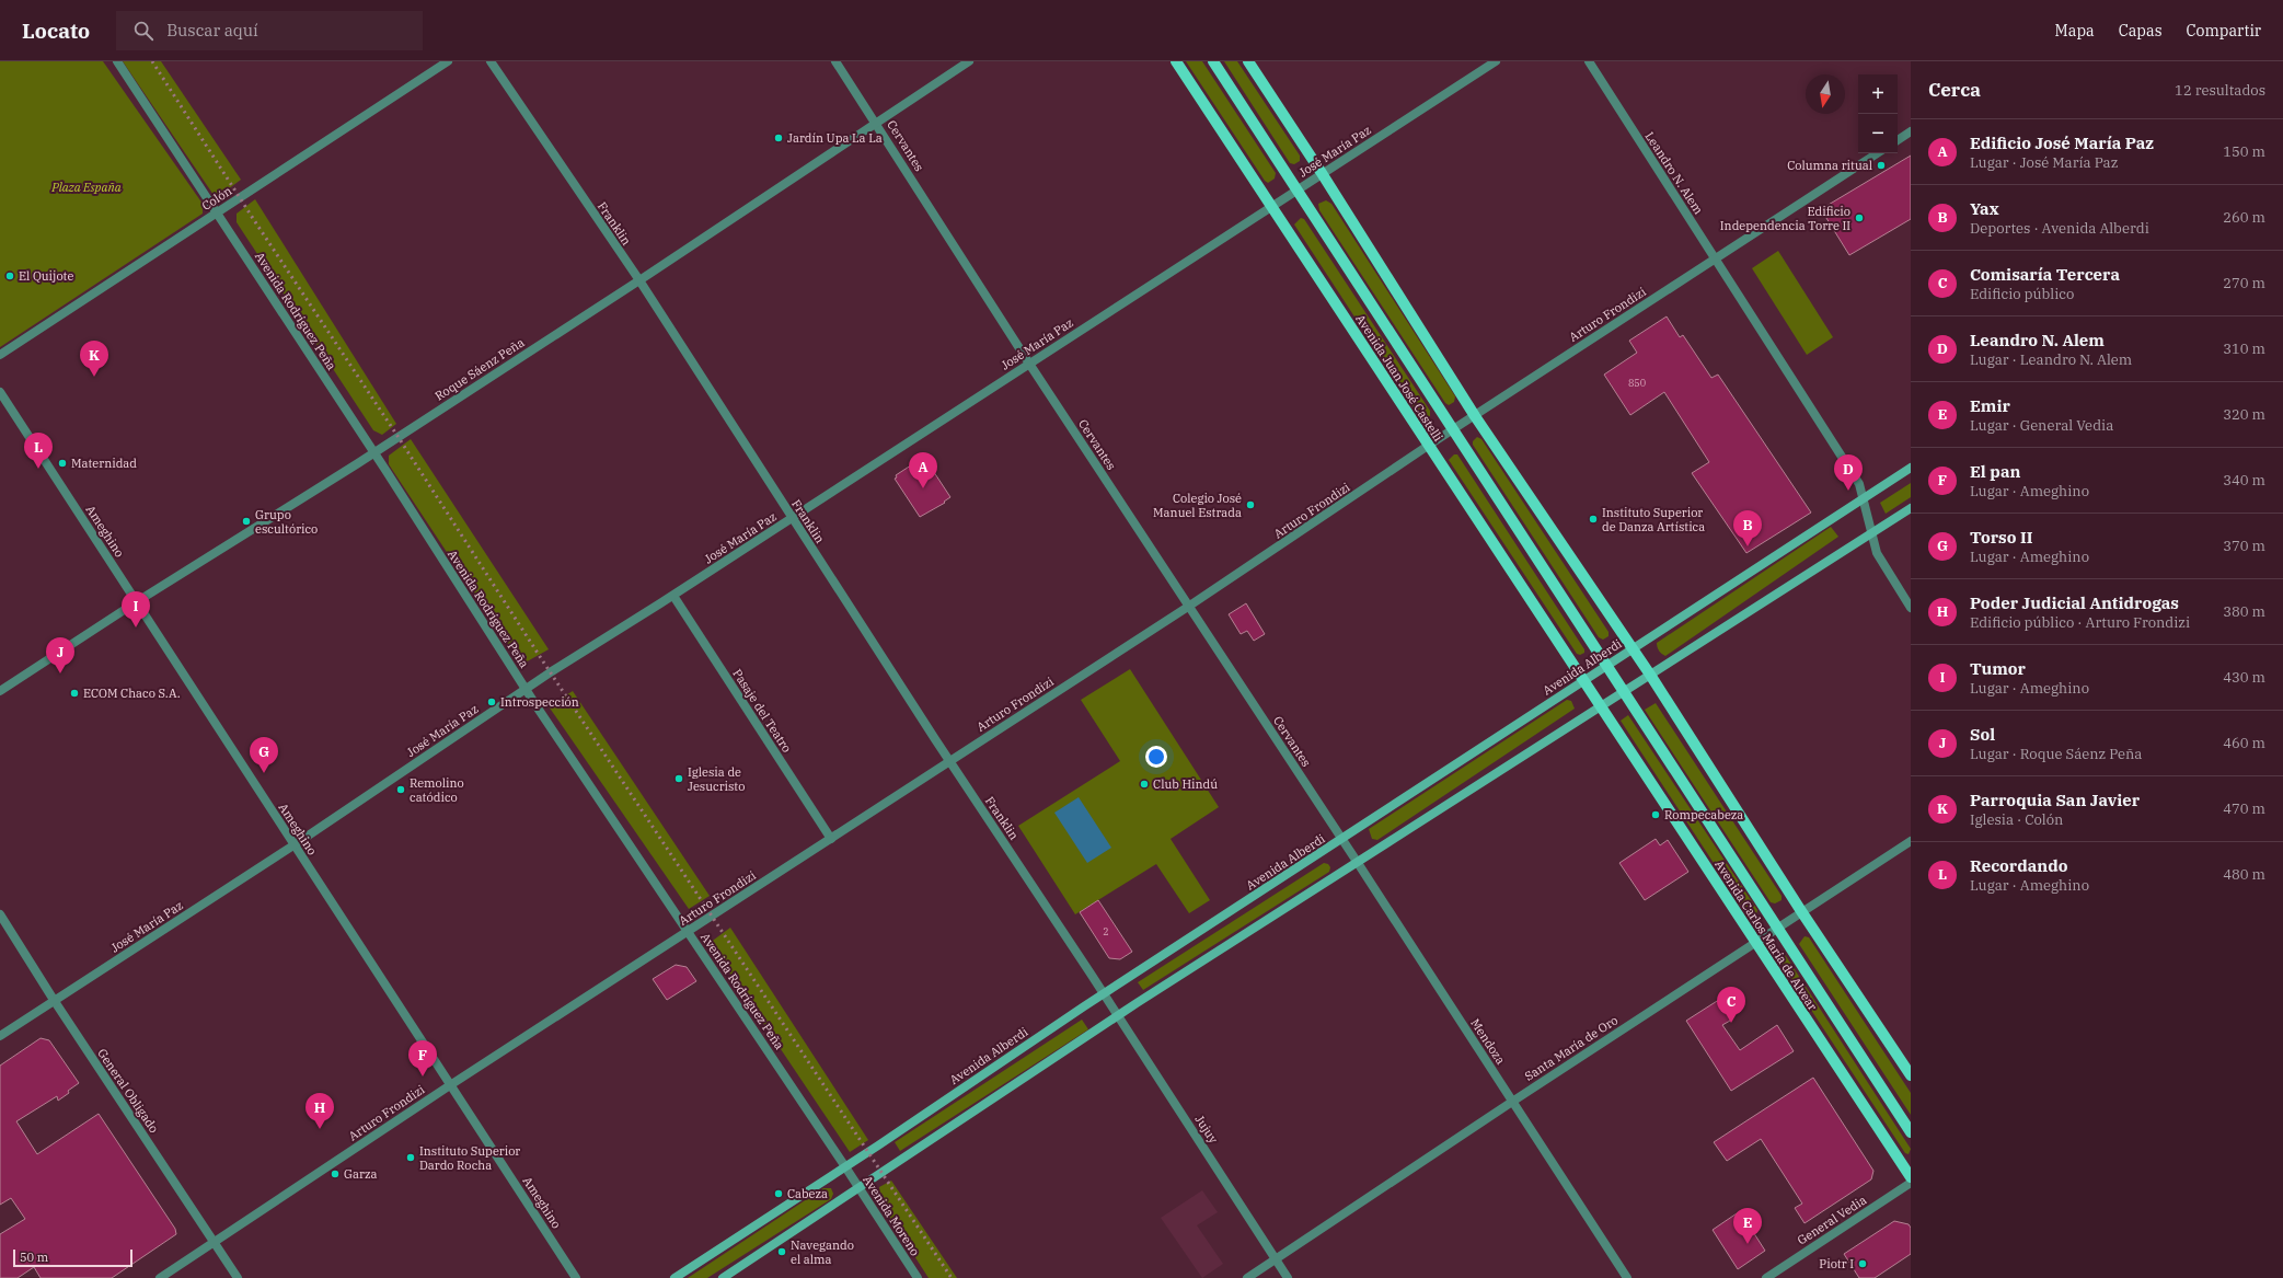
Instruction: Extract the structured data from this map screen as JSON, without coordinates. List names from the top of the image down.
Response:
{
  "streets": {
    "main road": ["Avenida Juan José Castelli", "Avenida Alberdi", "Avenida Carlos María de Alvear"],
    "street": [
      "Cervantes",
      "José María Paz",
      "Leandro N. Alem",
      "Colón",
      "Franklin",
      "Avenida Rodríguez Peña",
      "Arturo Frondizi",
      "Roque Sáenz Peña",
      "Ameghino",
      "Pasaje del Teatro",
      "Mendoza",
      "Santa María de Oro",
      "General Obligado",
      "Jujuy",
      "Avenida Moreno",
      "General Vedia"
    ]
  },
  "crossings": [
    ["Cervantes", "José María Paz"],
    ["Cervantes", "Arturo Frondizi"],
    ["Cervantes", "Roque Sáenz Peña"],
    ["Cervantes", "Avenida Alberdi"],
    ["Cervantes", "Mendoza"],
    ["José María Paz", "Franklin"],
    ["José María Paz", "Avenida Rodríguez Peña"],
    ["José María Paz", "Avenida Juan José Castelli"],
    ["José María Paz", "Ameghino"],
    ["José María Paz", "Pasaje del Teatro"],
    ["José María Paz", "General Obligado"],
    ["Leandro N. Alem", "Arturo Frondizi"],
    ["Leandro N. Alem", "Avenida Alberdi"],
    ["Colón", "Avenida Rodríguez Peña"],
    ["Franklin", "Arturo Frondizi"],
    ["Franklin", "Roque Sáenz Peña"],
    ["Franklin", "Avenida Alberdi"],
    ["Franklin", "Jujuy"],
    ["Avenida Rodríguez Peña", "Arturo Frondizi"],
    ["Avenida Rodríguez Peña", "Roque Sáenz Peña"],
    ["Avenida Rodríguez Peña", "Avenida Alberdi"],
    ["Avenida Rodríguez Peña", "Avenida Moreno"],
    ["Arturo Frondizi", "Avenida Juan José Castelli"],
    ["Arturo Frondizi", "Ameghino"],
    ["Arturo Frondizi", "Pasaje del Teatro"],
    ["Arturo Frondizi", "General Obligado"],
    ["Roque Sáenz Peña", "Ameghino"],
    ["Avenida Juan José Castelli", "Avenida Alberdi"],
    ["Avenida Juan José Castelli", "Avenida Carlos María de Alvear"],
    ["Avenida Alberdi", "Avenida Carlos María de Alvear"],
    ["Avenida Alberdi", "Mendoza"],
    ["Avenida Alberdi", "Jujuy"],
    ["Avenida Alberdi", "Avenida Moreno"],
    ["Avenida Carlos María de Alvear", "Santa María de Oro"],
    ["Mendoza", "Santa María de Oro"],
    ["Santa María de Oro", "Jujuy"]
  ],
  "parks": ["Plaza España"],
  "places": [
    "Jardín Upa La La",
    "Columna ritual",
    "Edificio Independencia Torre II",
    "El Quijote",
    "Maternidad",
    "Colegio José Manuel Estrada",
    "Instituto Superior de Danza Artística",
    "Grupo escultórico",
    "ECOM Chaco S.A.",
    "Introspección",
    "Iglesia de Jesucristo",
    "Club Hindú",
    "Remolino catódico",
    "Rompecabeza",
    "Instituto Superior Dardo Rocha",
    "Garza",
    "Cabeza",
    "Navegando el alma",
    "Piotr I"
  ],
  "house_numbers": ["850", "2"],
  "scale_bar": "50 m",
  "north": "bottom",
  "page": {
    "header": "Locato",
    "search": "Buscar aquí",
    "nav": ["Mapa", "Capas", "Compartir"],
    "heading": ["Cerca", "12 resultados"],
    "map_buttons": ["+", "−"],
    "list": [
      {
        "mark": "A",
        "name": "Edificio José María Paz",
        "note": "Lugar · José María Paz",
        "value": "150 m"
      },
      {
        "mark": "B",
        "name": "Yax",
        "note": "Deportes · Avenida Alberdi",
        "value": "260 m"
      },
      {
        "mark": "C",
        "name": "Comisaría Tercera",
        "note": "Edificio público",
        "value": "270 m"
      },
      {
        "mark": "D",
        "name": "Leandro N. Alem",
        "note": "Lugar · Leandro N. Alem",
        "value": "310 m"
      },
      {
        "mark": "E",
        "name": "Emir",
        "note": "Lugar · General Vedia",
        "value": "320 m"
      },
      {
        "mark": "F",
        "name": "El pan",
        "note": "Lugar · Ameghino",
        "value": "340 m"
      },
      {
        "mark": "G",
        "name": "Torso II",
        "note": "Lugar · Ameghino",
        "value": "370 m"
      },
      {
        "mark": "H",
        "name": "Poder Judicial Antidrogas",
        "note": "Edificio público · Arturo Frondizi",
        "value": "380 m"
      },
      {
        "mark": "I",
        "name": "Tumor",
        "note": "Lugar · Ameghino",
        "value": "430 m"
      },
      {
        "mark": "J",
        "name": "Sol",
        "note": "Lugar · Roque Sáenz Peña",
        "value": "460 m"
      },
      {
        "mark": "K",
        "name": "Parroquia San Javier",
        "note": "Iglesia · Colón",
        "value": "470 m"
      },
      {
        "mark": "L",
        "name": "Recordando",
        "note": "Lugar · Ameghino",
        "value": "480 m"
      }
    ],
    "pins": [
      "K",
      "L",
      "A",
      "D",
      "B",
      "I",
      "J",
      "G",
      "C",
      "F",
      "H",
      "E"
    ],
    "scale": "50 m"
  }
}
